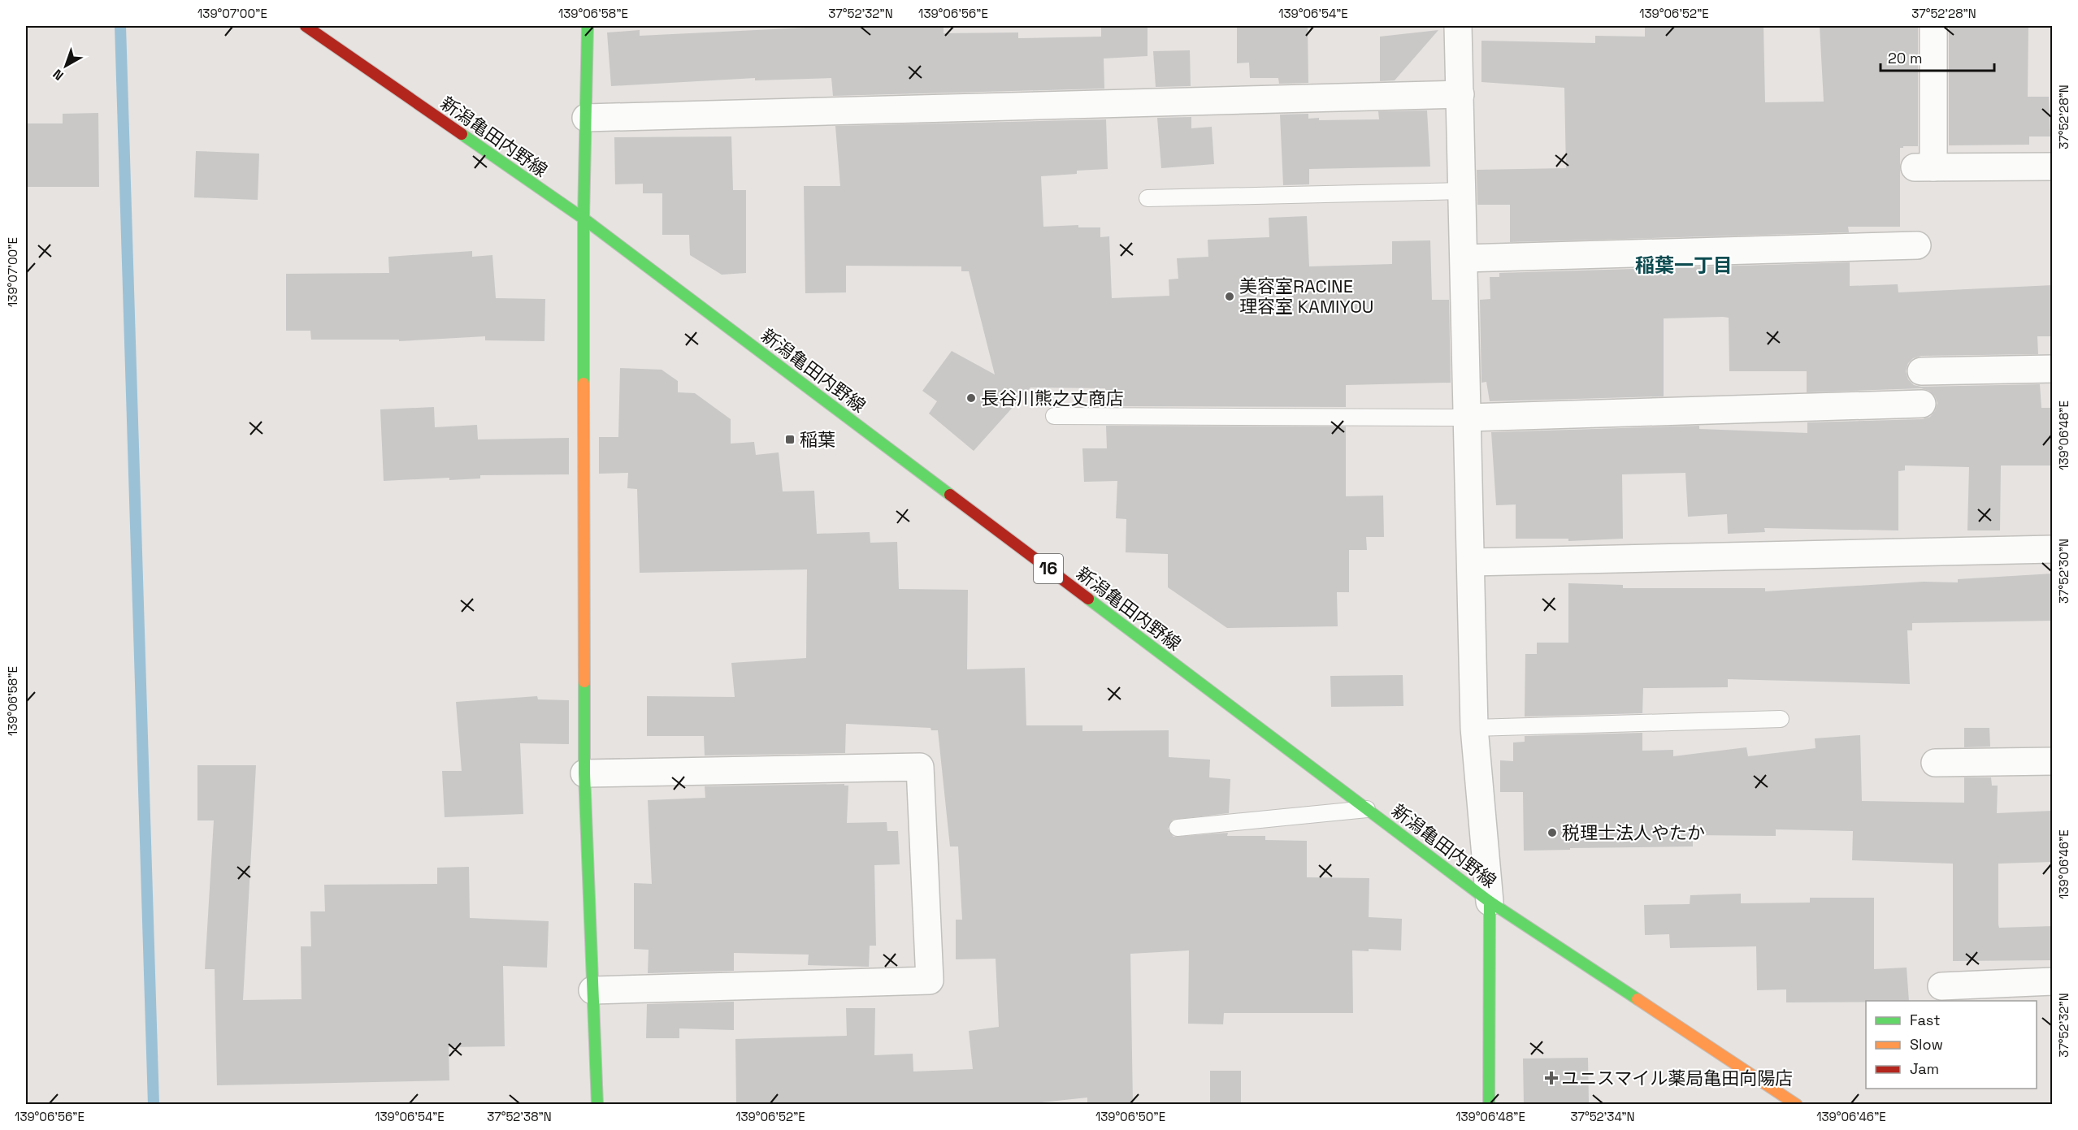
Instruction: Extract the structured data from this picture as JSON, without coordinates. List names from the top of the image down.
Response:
{
  "streets": {
    "main road": ["新潟亀田内野線", "16"]
  },
  "districts": ["稲葉一丁目"],
  "places": {
    "other": ["美容室RACINE 理容室 KAMIYOU", "長谷川熊之丈商店", "税理士法人やたか"],
    "transit": ["稲葉"],
    "health": ["ユニスマイル薬局亀田向陽店"]
  },
  "legend": ["Fast", "Slow", "Jam"],
  "scale_bar": "20 m",
  "north": "bottom left",
  "coordinates": [
    "139°07'00\"E",
    "139°06'58\"E",
    "37°52'32\"N",
    "139°06'56\"E",
    "139°06'54\"E",
    "139°06'52\"E",
    "37°52'28\"N",
    "139°06'48\"E",
    "37°52'30\"N",
    "139°06'46\"E",
    "37°52'38\"N",
    "139°06'50\"E",
    "37°52'34\"N"
  ]
}
